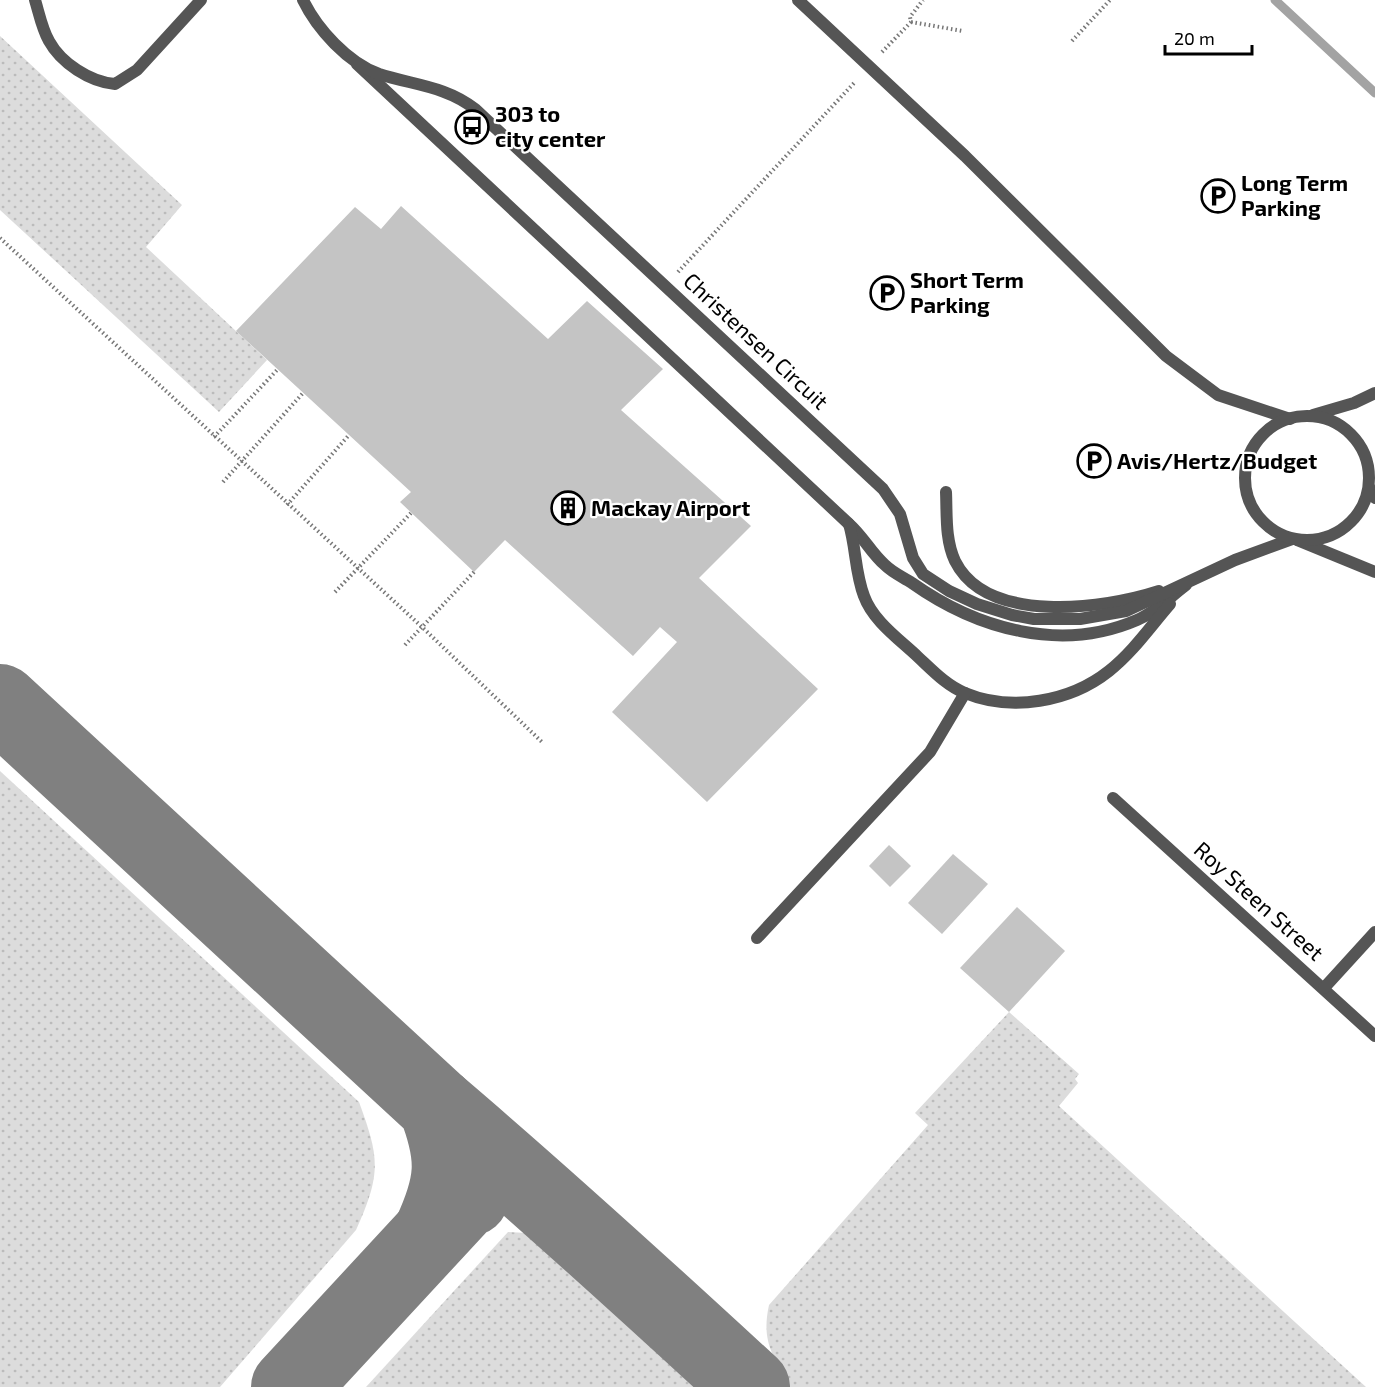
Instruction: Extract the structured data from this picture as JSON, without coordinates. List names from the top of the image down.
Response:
{
  "streets": {
    "street": ["Christensen Circuit", "Roy Steen Street"]
  },
  "places": {
    "bus stop": ["303 to city center"],
    "parking": ["Long Term Parking", "Short Term Parking", "Avis/Hertz/Budget"],
    "building": ["Mackay Airport"]
  },
  "scale_bar": "20 m"
}
